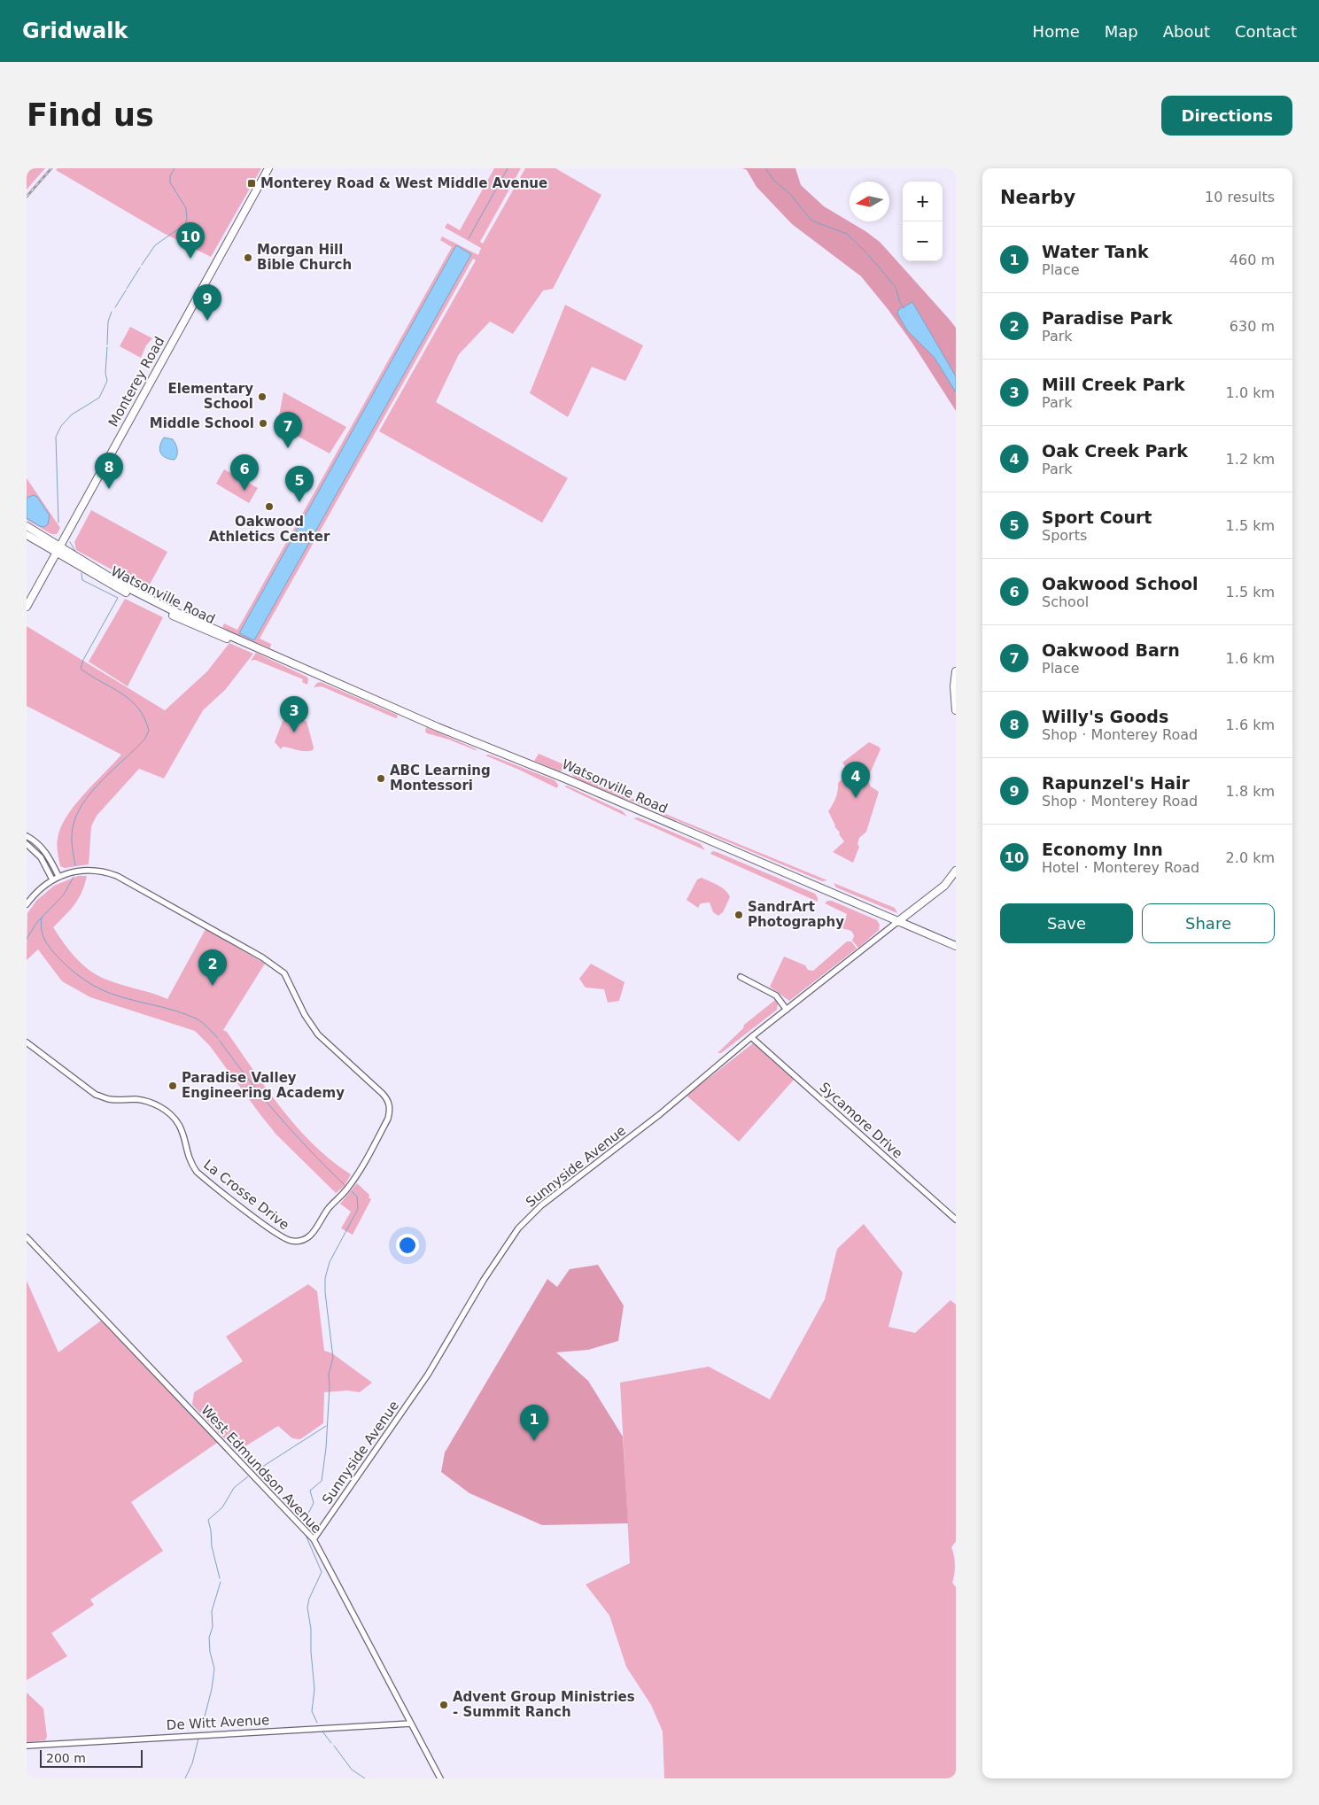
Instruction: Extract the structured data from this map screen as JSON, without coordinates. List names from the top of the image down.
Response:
{
  "streets": {
    "main road": ["Monterey Road", "Watsonville Road"],
    "street": [
      "Sycamore Drive",
      "Sunnyside Avenue",
      "La Crosse Drive",
      "West Edmundson Avenue",
      "De Witt Avenue"
    ]
  },
  "crossings": [
    ["Monterey Road", "Watsonville Road"],
    ["Watsonville Road", "Sunnyside Avenue"],
    ["Sycamore Drive", "Sunnyside Avenue"],
    ["Sunnyside Avenue", "West Edmundson Avenue"],
    ["West Edmundson Avenue", "De Witt Avenue"]
  ],
  "places": {
    "transit": ["Monterey Road & West Middle Avenue"],
    "other": [
      "Morgan Hill Bible Church",
      "Elementary School",
      "Middle School",
      "Oakwood Athletics Center",
      "ABC Learning Montessori",
      "SandrArt Photography",
      "Paradise Valley Engineering Academy",
      "Advent Group Ministries - Summit Ranch"
    ]
  },
  "scale_bar": "200 m",
  "north": "left",
  "page": {
    "header": "Gridwalk",
    "nav": [
      "Home",
      "Map",
      "About",
      "Contact"
    ],
    "buttons": [
      "Directions",
      ["Save", "Share"]
    ],
    "title": "Find us",
    "heading": ["Nearby", "10 results"],
    "map_buttons": ["+", "−"],
    "pins": [
      "10",
      "9",
      "7",
      "8",
      "6",
      "5",
      "3",
      "4",
      "2",
      "1"
    ],
    "list": [
      {
        "mark": "1",
        "name": "Water Tank",
        "note": "Place",
        "value": "460 m"
      },
      {
        "mark": "2",
        "name": "Paradise Park",
        "note": "Park",
        "value": "630 m"
      },
      {
        "mark": "3",
        "name": "Mill Creek Park",
        "note": "Park",
        "value": "1.0 km"
      },
      {
        "mark": "4",
        "name": "Oak Creek Park",
        "note": "Park",
        "value": "1.2 km"
      },
      {
        "mark": "5",
        "name": "Sport Court",
        "note": "Sports",
        "value": "1.5 km"
      },
      {
        "mark": "6",
        "name": "Oakwood School",
        "note": "School",
        "value": "1.5 km"
      },
      {
        "mark": "7",
        "name": "Oakwood Barn",
        "note": "Place",
        "value": "1.6 km"
      },
      {
        "mark": "8",
        "name": "Willy's Goods",
        "note": "Shop · Monterey Road",
        "value": "1.6 km"
      },
      {
        "mark": "9",
        "name": "Rapunzel's Hair",
        "note": "Shop · Monterey Road",
        "value": "1.8 km"
      },
      {
        "mark": "10",
        "name": "Economy Inn",
        "note": "Hotel · Monterey Road",
        "value": "2.0 km"
      }
    ],
    "scale": "200 m"
  }
}
